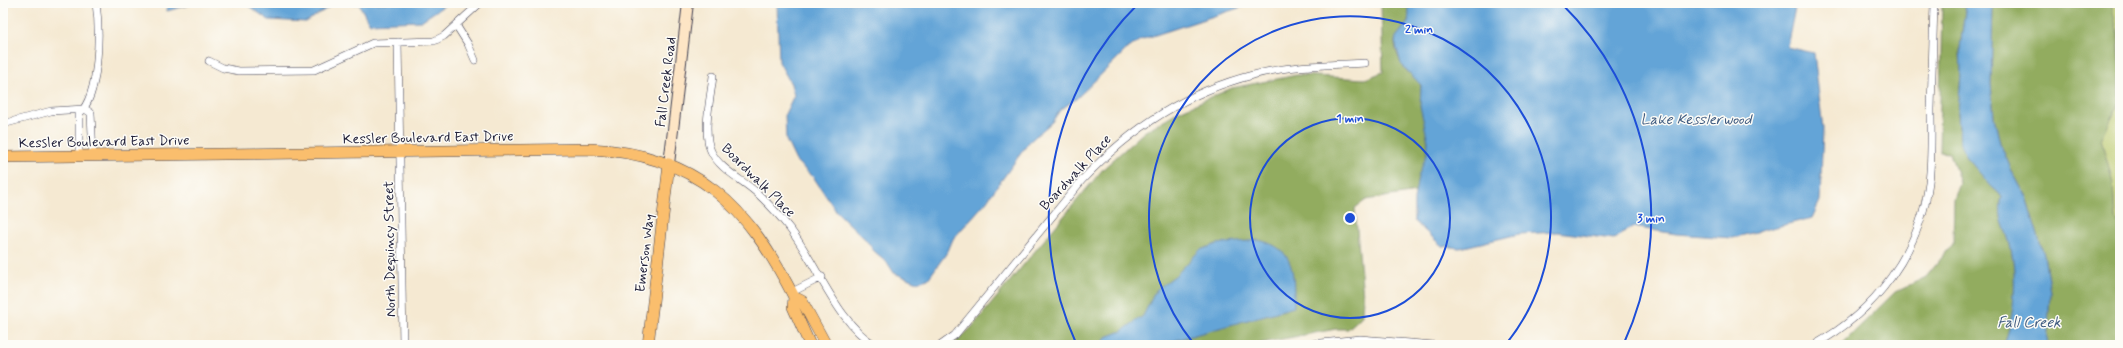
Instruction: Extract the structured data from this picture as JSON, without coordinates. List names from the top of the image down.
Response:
{
  "streets": {
    "main road": ["Fall Creek Road", "Kessler Boulevard East Drive", "Emerson Way"],
    "street": ["Boardwalk Place", "North Dequincy Street"]
  },
  "crossings": [
    ["Fall Creek Road", "Kessler Boulevard East Drive"],
    ["Fall Creek Road", "Emerson Way"],
    ["Kessler Boulevard East Drive", "North Dequincy Street"],
    ["Kessler Boulevard East Drive", "Emerson Way"]
  ],
  "water": ["Lake Kesslerwood", "Fall Creek"],
  "rings": ["2 min", "1 min", "3 min"]
}
